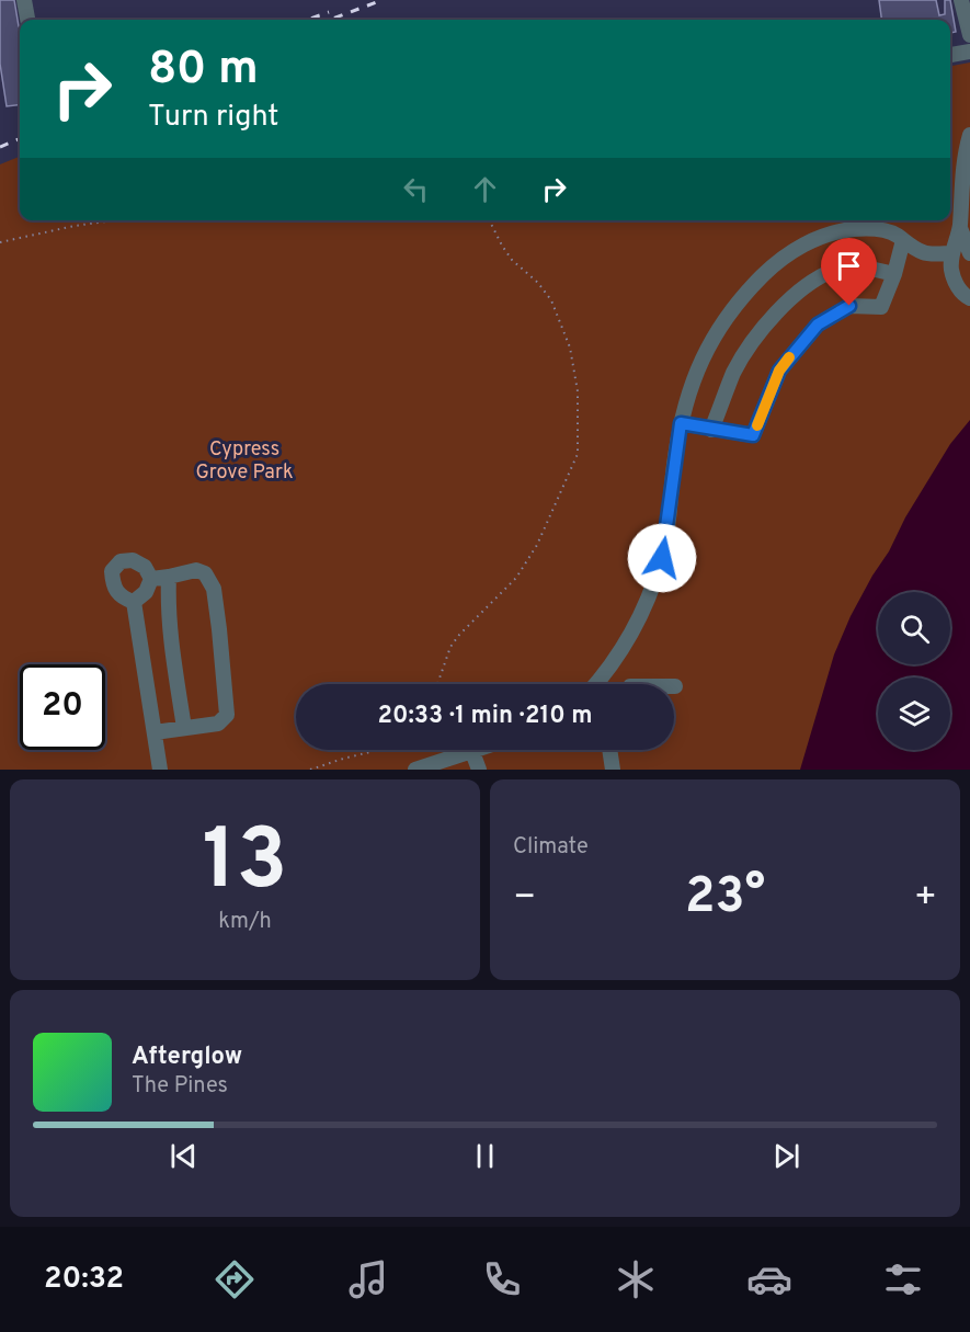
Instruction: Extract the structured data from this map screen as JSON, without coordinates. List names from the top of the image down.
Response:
{
  "parks": ["Cypress Grove Park"],
  "page": {
    "turn": ["80 m", "Turn right"],
    "limit": "20",
    "trip": "20:33 · 1 min · 210 m",
    "tile": [
      ["13", "km/h"],
      "Climate"
    ],
    "heat": ["−", "23°", "+"],
    "song": ["Afterglow", "The Pines"],
    "tabs": "20:32"
  }
}
